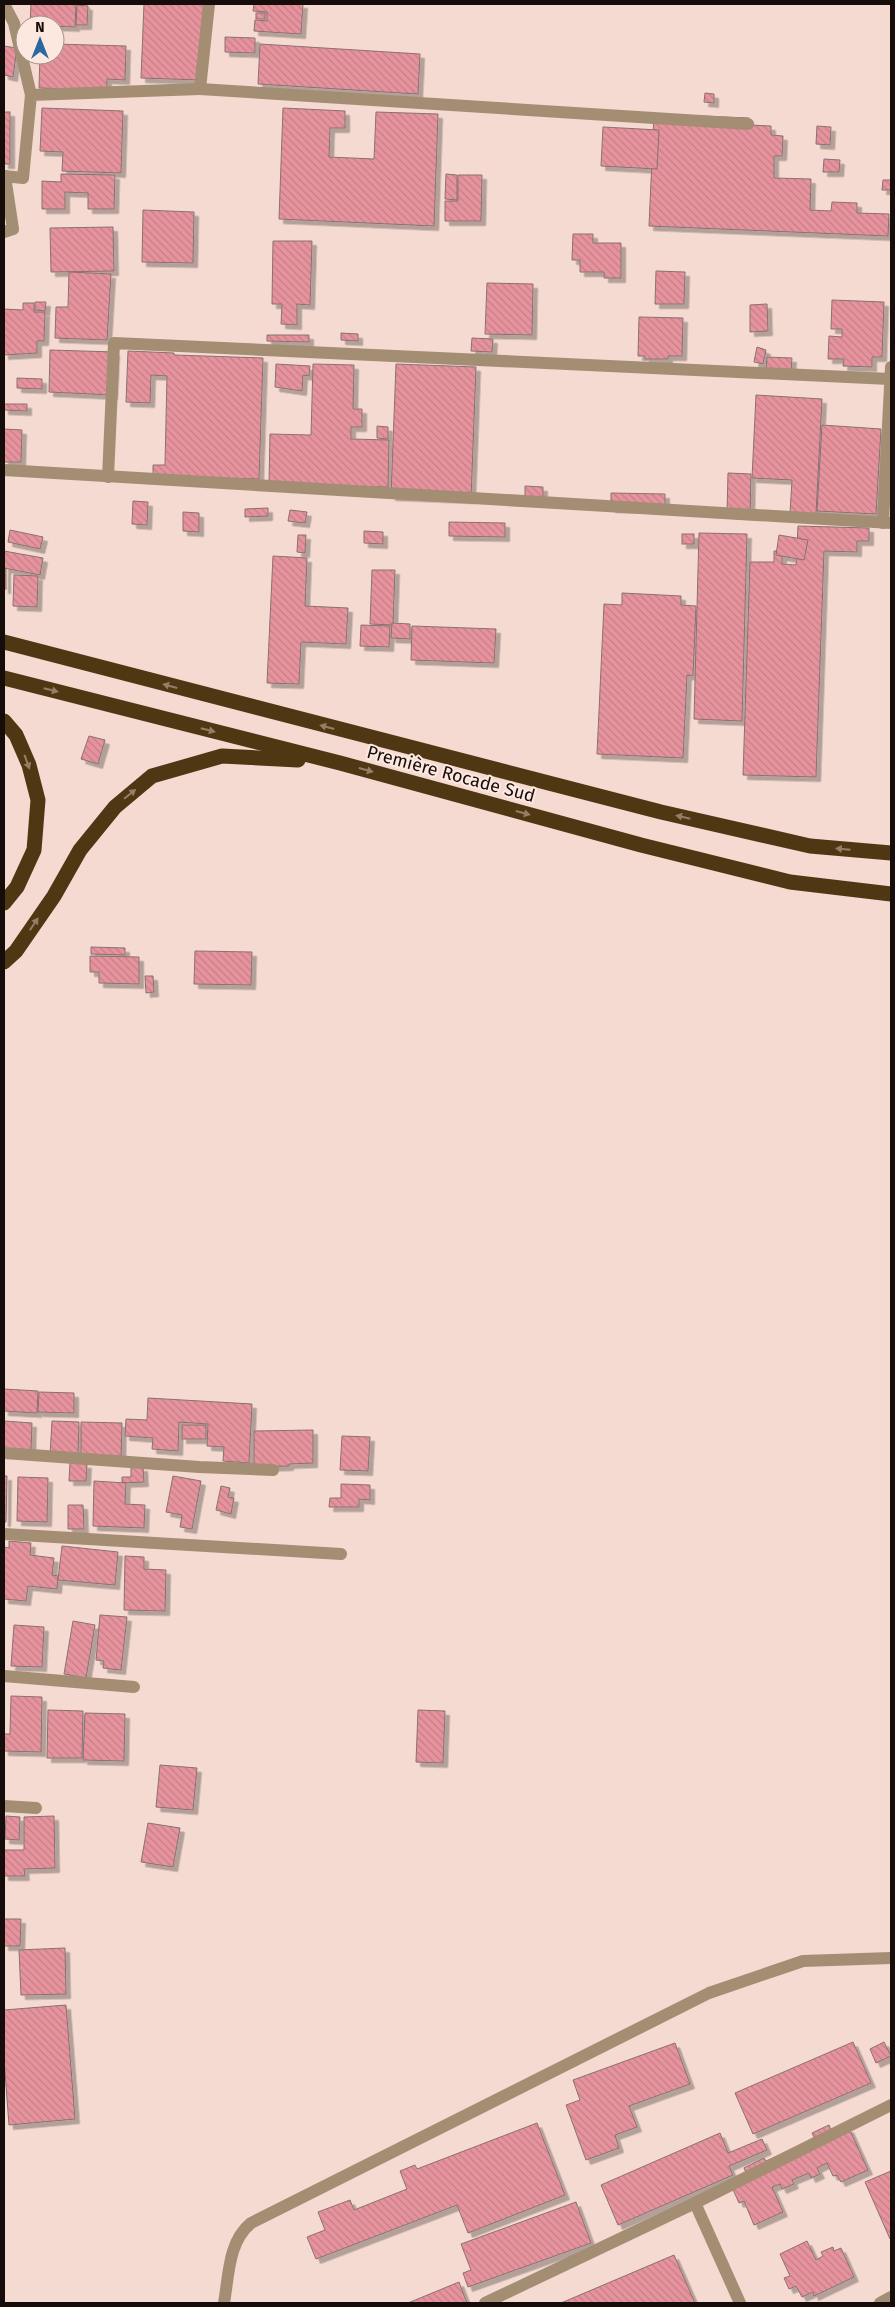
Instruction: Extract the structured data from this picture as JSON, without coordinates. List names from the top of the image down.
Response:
{
  "streets": {
    "highway": ["Première Rocade Sud"]
  },
  "north": "top"
}
